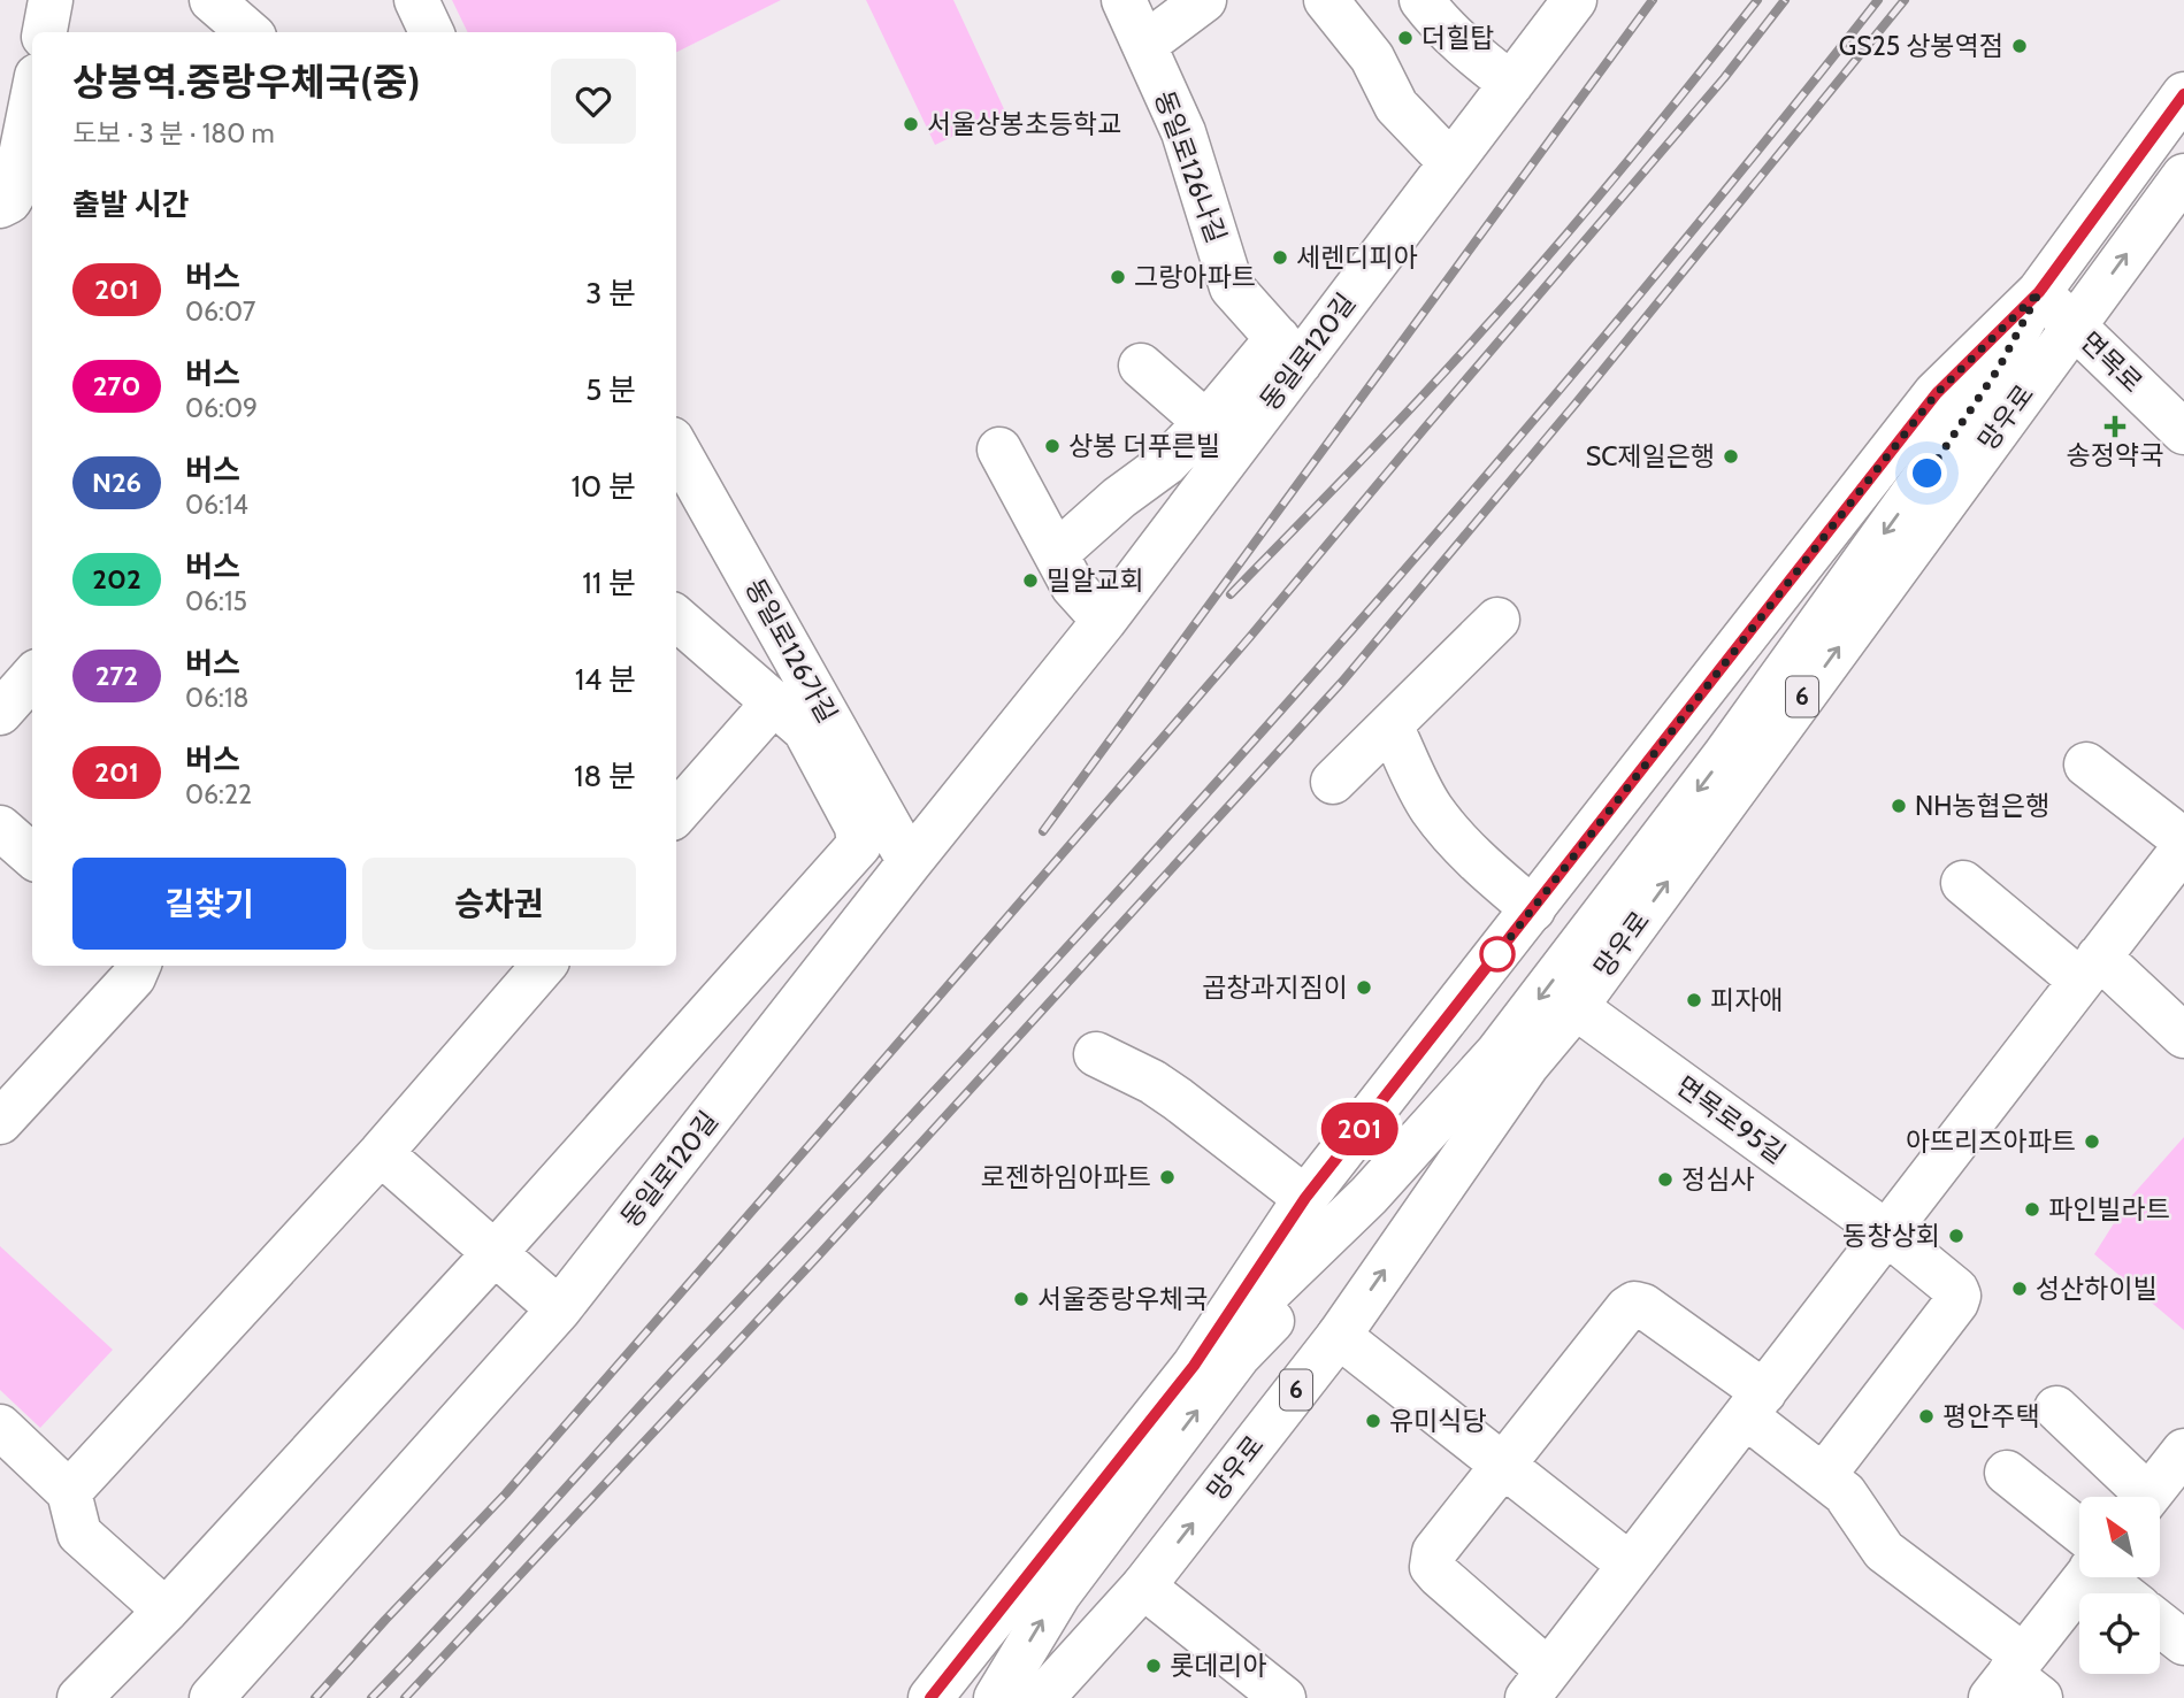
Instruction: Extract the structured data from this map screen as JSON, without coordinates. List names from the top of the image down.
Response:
{
  "streets": {
    "street": [
      "동일로126나길",
      "동일로120길",
      "면목로",
      "망우로",
      "동일로126가길",
      "6",
      "면목로95길"
    ]
  },
  "crossings": [
    ["동일로126나길", "동일로120길"],
    ["동일로120길", "동일로126가길"],
    ["면목로", "망우로"],
    ["망우로", "면목로95길"]
  ],
  "places": {
    "other": [
      "더힐탑",
      "GS25 상봉역점",
      "서울상봉초등학교",
      "세렌디피아",
      "그랑아파트",
      "상봉 더푸른빌",
      "SC제일은행",
      "밀알교회",
      "NH농협은행",
      "곱창과지짐이",
      "피자애",
      "아뜨리즈아파트",
      "로젠하임아파트",
      "정심사",
      "파인빌라트",
      "동창상회",
      "성산하이빌",
      "서울중랑우체국",
      "평안주택",
      "유미식당",
      "롯데리아"
    ],
    "health": ["송정약국"]
  },
  "lines": ["bus line 201"],
  "north": "top left",
  "page": {
    "on_map": "201",
    "heading": [
      ["상봉역.중랑우체국(중)", "도보 · 3 분 · 180 m"],
      "출발 시간"
    ],
    "list": [
      {
        "mark": "201",
        "name": "버스",
        "note": "06:07",
        "value": "3 분"
      },
      {
        "mark": "270",
        "name": "버스",
        "note": "06:09",
        "value": "5 분"
      },
      {
        "mark": "N26",
        "name": "버스",
        "note": "06:14",
        "value": "10 분"
      },
      {
        "mark": "202",
        "name": "버스",
        "note": "06:15",
        "value": "11 분"
      },
      {
        "mark": "272",
        "name": "버스",
        "note": "06:18",
        "value": "14 분"
      },
      {
        "mark": "201",
        "name": "버스",
        "note": "06:22",
        "value": "18 분"
      }
    ],
    "buttons": ["길찾기", "승차권"]
  }
}
